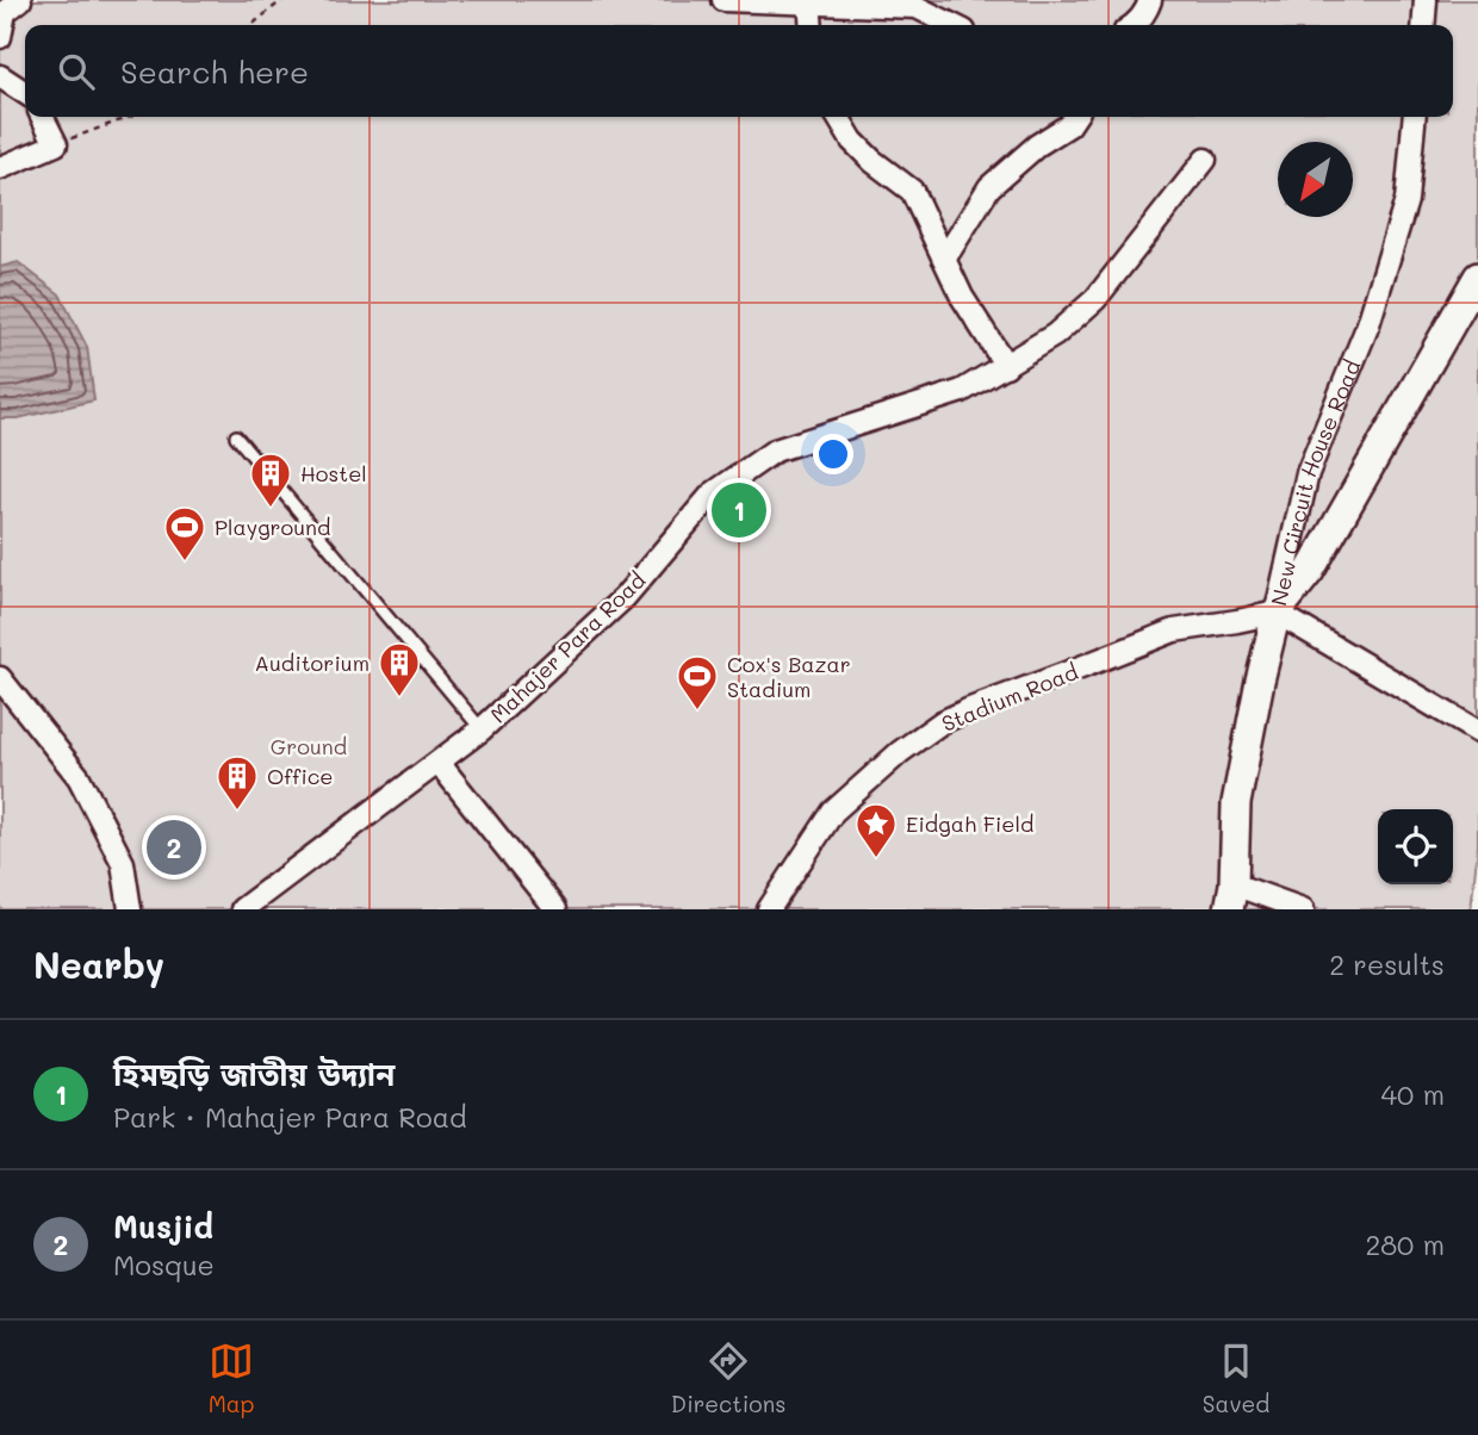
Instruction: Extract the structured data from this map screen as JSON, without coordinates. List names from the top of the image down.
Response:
{
  "streets": {
    "street": ["New Circuit House Road", "Mahajer Para Road", "Stadium Road"]
  },
  "crossings": [
    ["New Circuit House Road", "Stadium Road"]
  ],
  "parks": ["Ground"],
  "places": {
    "building": ["Hostel", "Auditorium", "Office"],
    "sports": ["Playground", "Cox's Bazar Stadium"],
    "place": ["Eidgah Field"]
  },
  "north": "bottom left",
  "page": {
    "search": "Search here",
    "pins": ["1", "2"],
    "heading": ["Nearby", "2 results"],
    "list": [
      {
        "mark": "1",
        "name": "হিমছড়ি জাতীয় উদ্যান",
        "note": "Park · Mahajer Para Road",
        "value": "40 m"
      },
      {
        "mark": "2",
        "name": "Musjid",
        "note": "Mosque",
        "value": "280 m"
      }
    ],
    "nav": ["Map", "Directions", "Saved"]
  }
}
